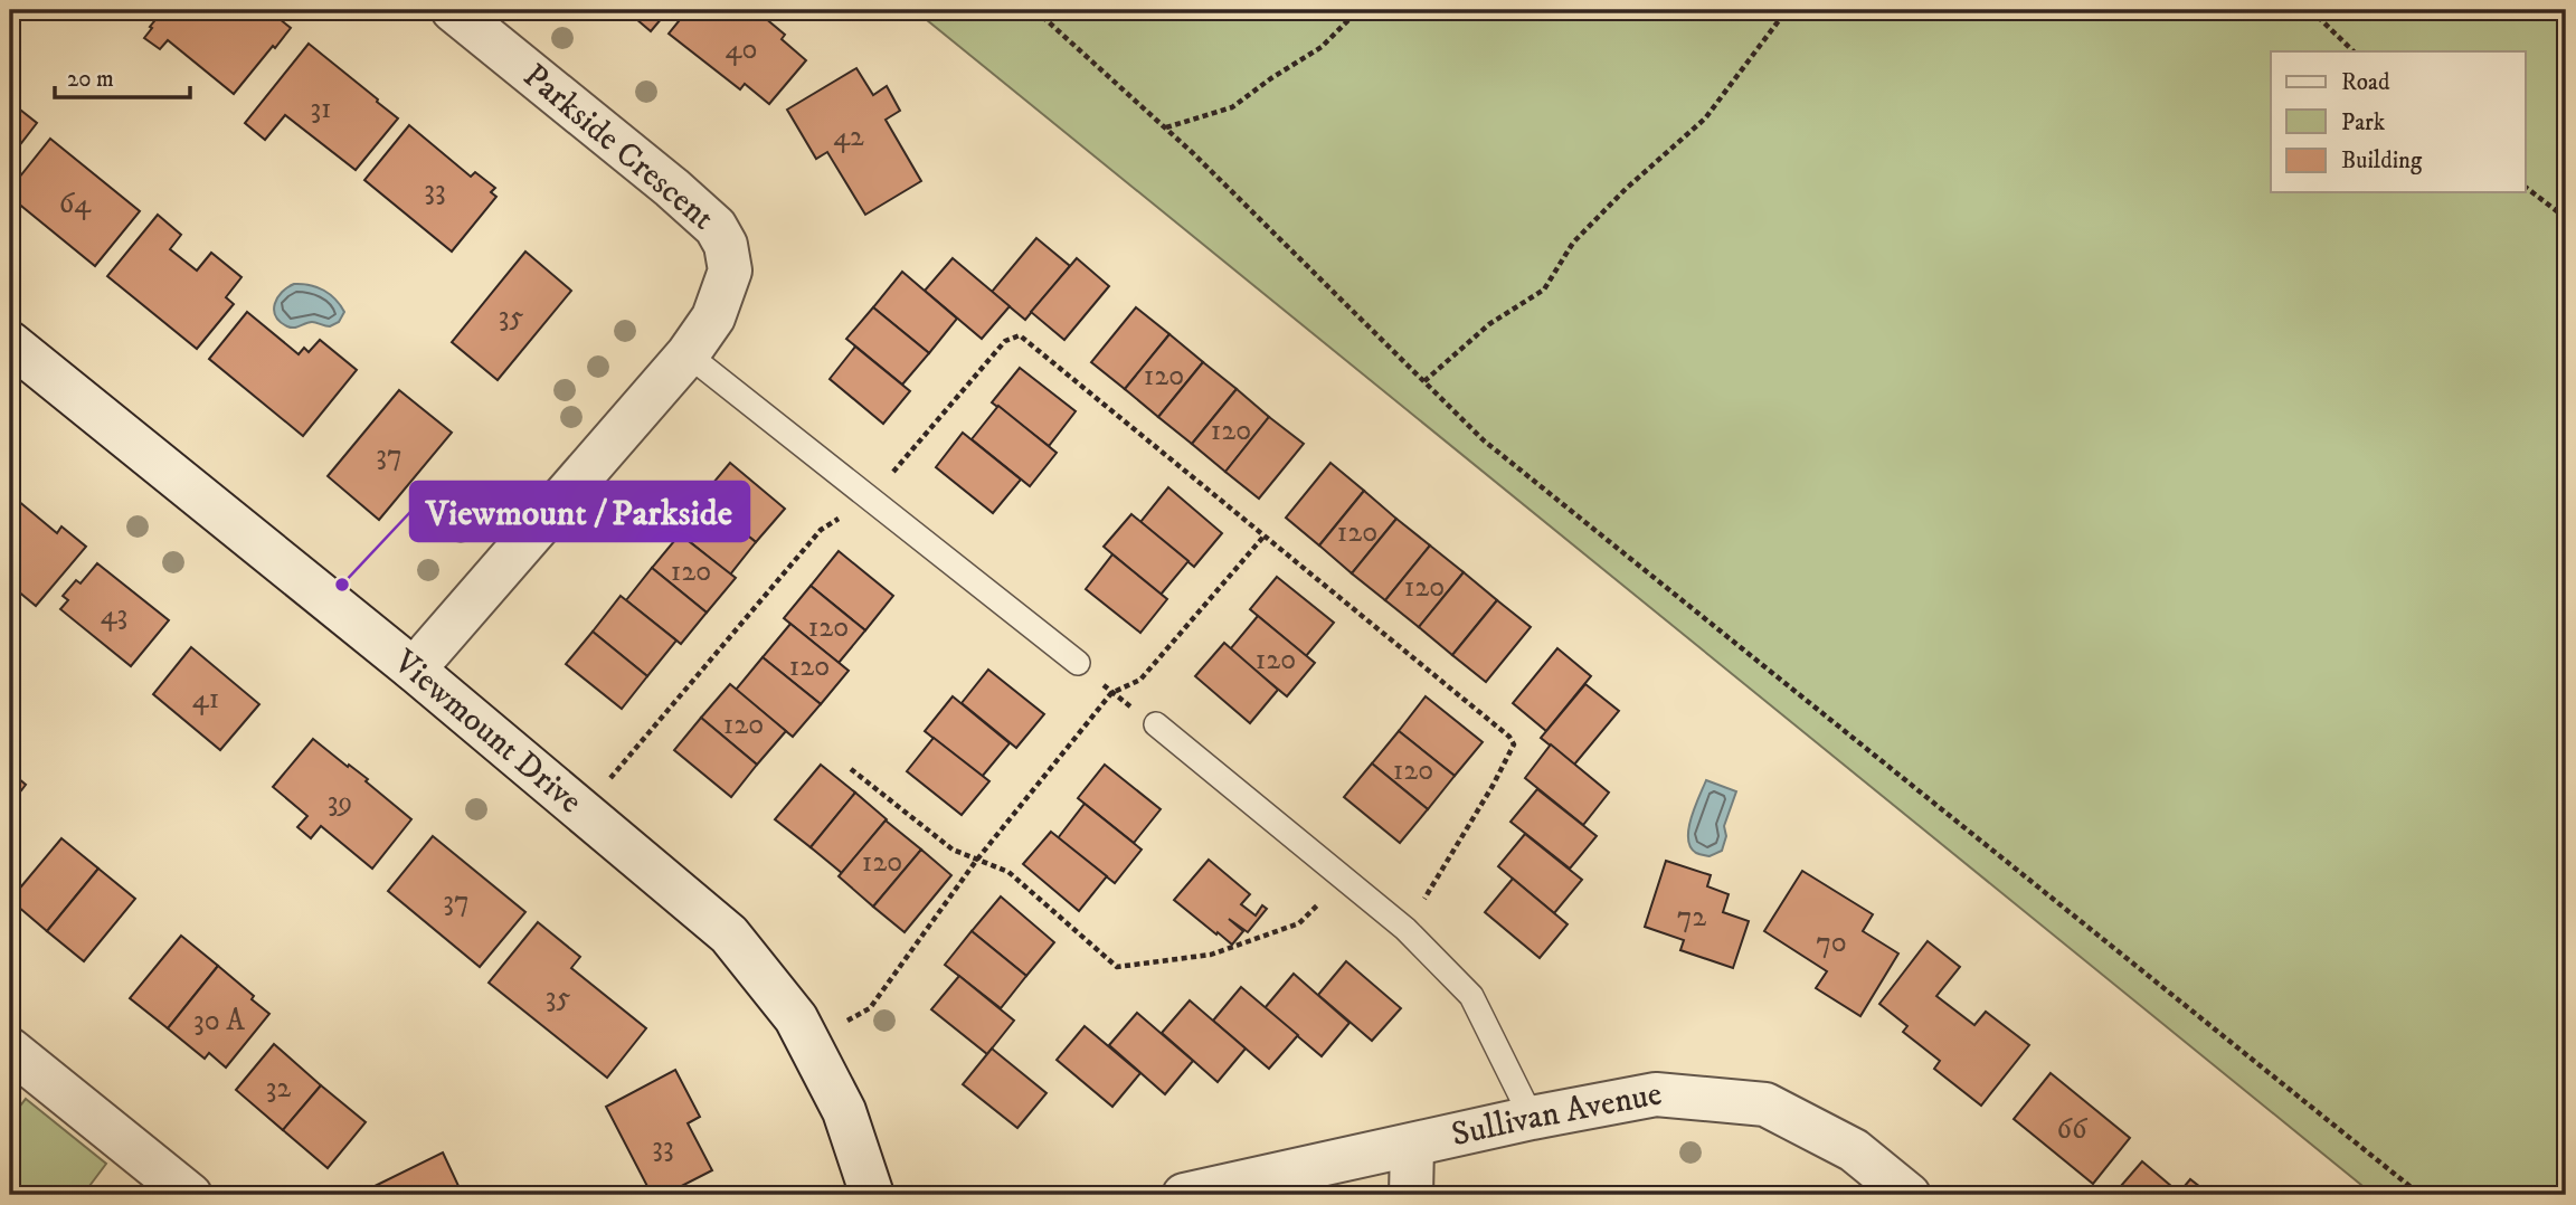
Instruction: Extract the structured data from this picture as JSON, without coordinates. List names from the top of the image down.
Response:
{
  "streets": {
    "street": ["Parkside Crescent", "Viewmount Drive", "Sullivan Avenue"]
  },
  "crossings": [
    ["Parkside Crescent", "Viewmount Drive"]
  ],
  "places": ["Viewmount / Parkside"],
  "house_numbers": [
    "40",
    "31",
    "42",
    "33",
    "64",
    "35",
    "120",
    "120",
    "37",
    "120",
    "120",
    "120",
    "43",
    "120",
    "120",
    "120",
    "41",
    "120",
    "120",
    "39",
    "120",
    "37",
    "72",
    "70",
    "35",
    "30 A",
    "32",
    "66",
    "33"
  ],
  "legend": ["Road", "Park", "Building"],
  "scale_bar": "20 m"
}
